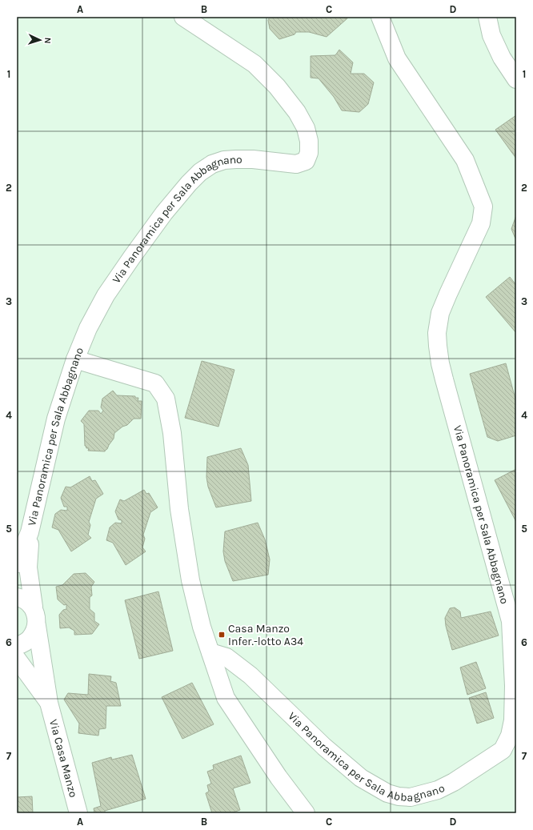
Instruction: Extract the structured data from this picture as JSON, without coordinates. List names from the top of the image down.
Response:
{
  "streets": {
    "street": ["Via Panoramica per Sala Abbagnano", "Via Casa Manzo"]
  },
  "crossings": [
    ["Via Panoramica per Sala Abbagnano", "Via Casa Manzo"]
  ],
  "places": {
    "transit": ["Casa Manzo Infer.-lotto A34"]
  },
  "north": "right",
  "grid": {
    "columns": [
      "A",
      "B",
      "C",
      "D"
    ],
    "rows": [
      "1",
      "2",
      "3",
      "4",
      "5",
      "6",
      "7"
    ]
  }
}
